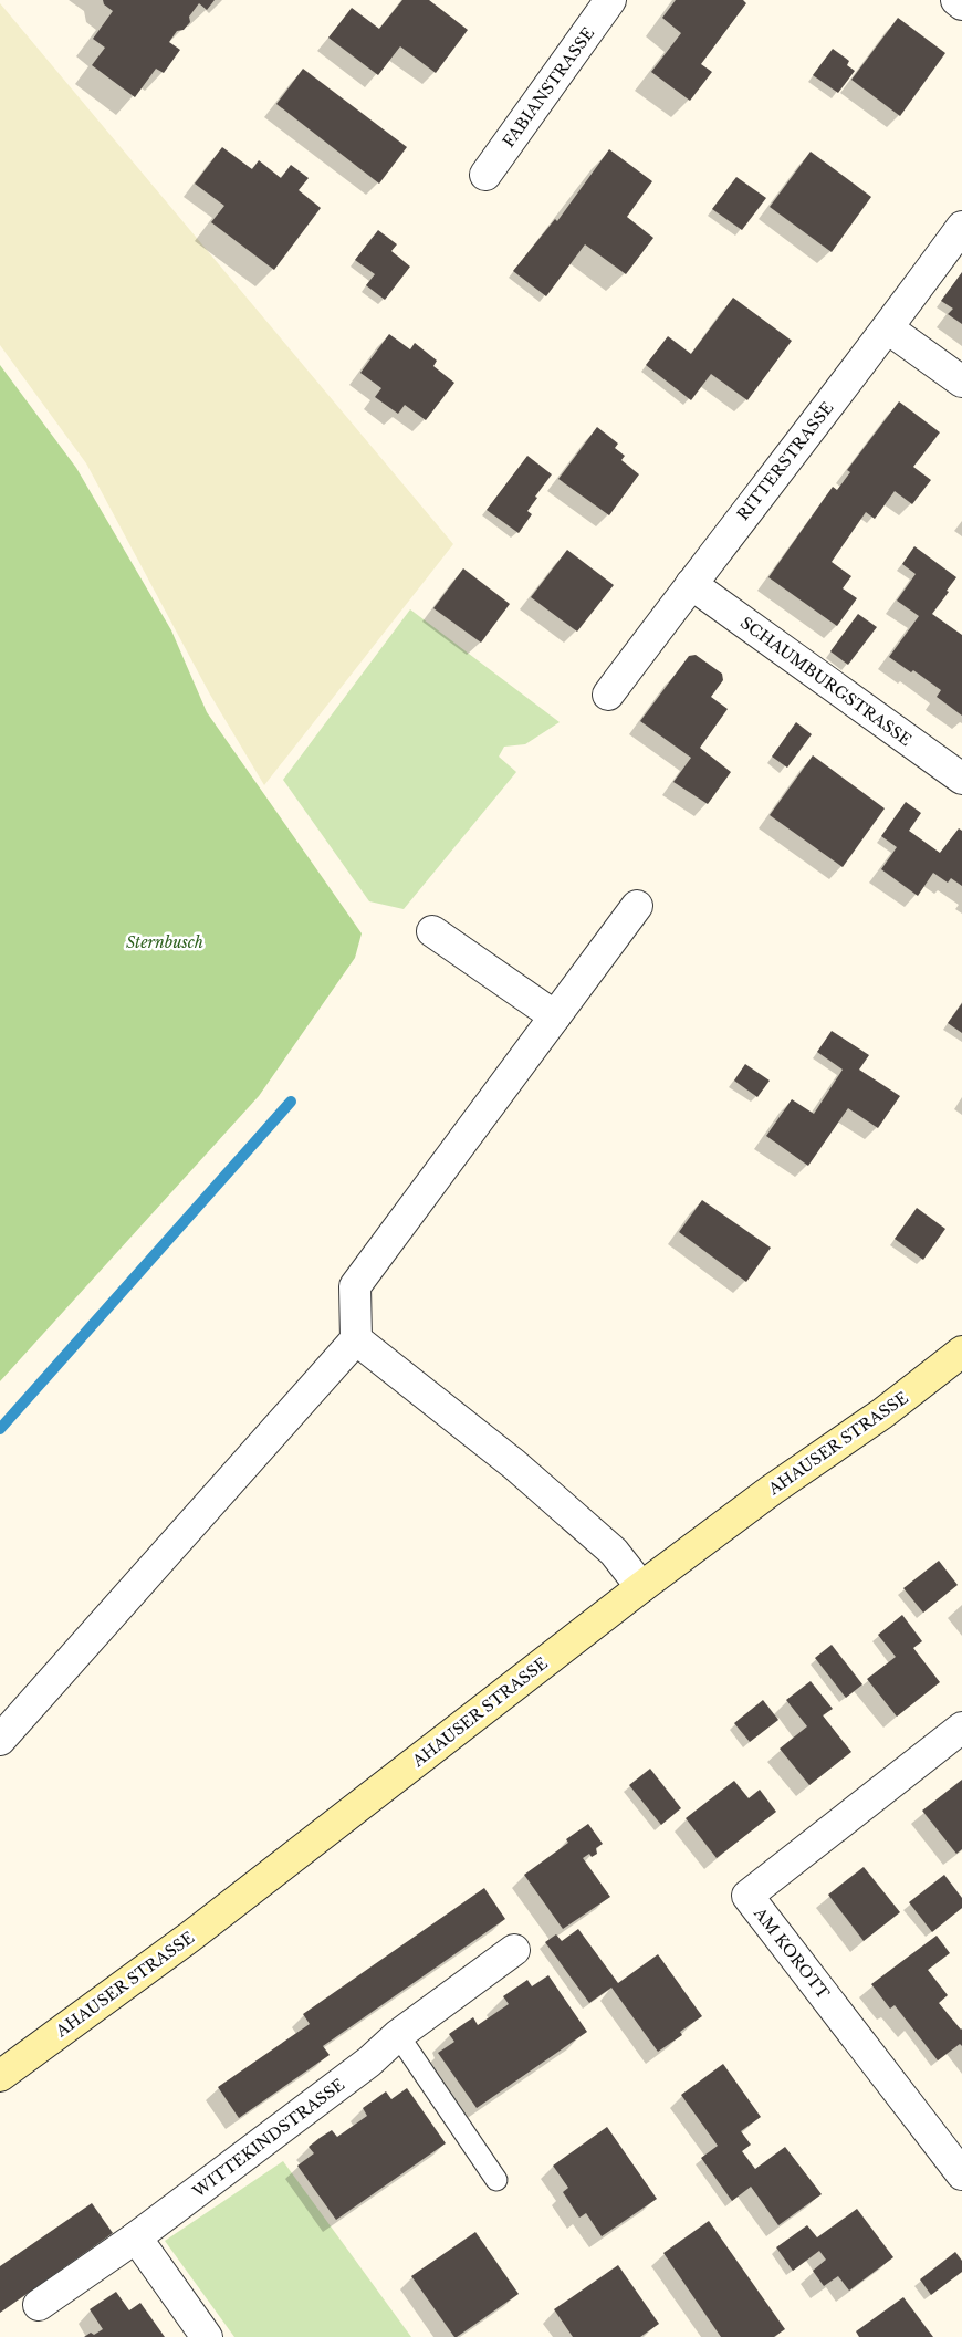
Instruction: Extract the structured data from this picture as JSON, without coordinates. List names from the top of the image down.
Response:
{
  "streets": {
    "main road": ["AHAUSER STRASSE"],
    "street": [
      "FABIANSTRASSE",
      "RITTERSTRASSE",
      "SCHAUMBURGSTRASSE",
      "AM KOROTT",
      "WITTEKINDSTRASSE"
    ]
  },
  "crossings": [
    ["RITTERSTRASSE", "SCHAUMBURGSTRASSE"]
  ],
  "parks": ["Sternbusch"]
}
